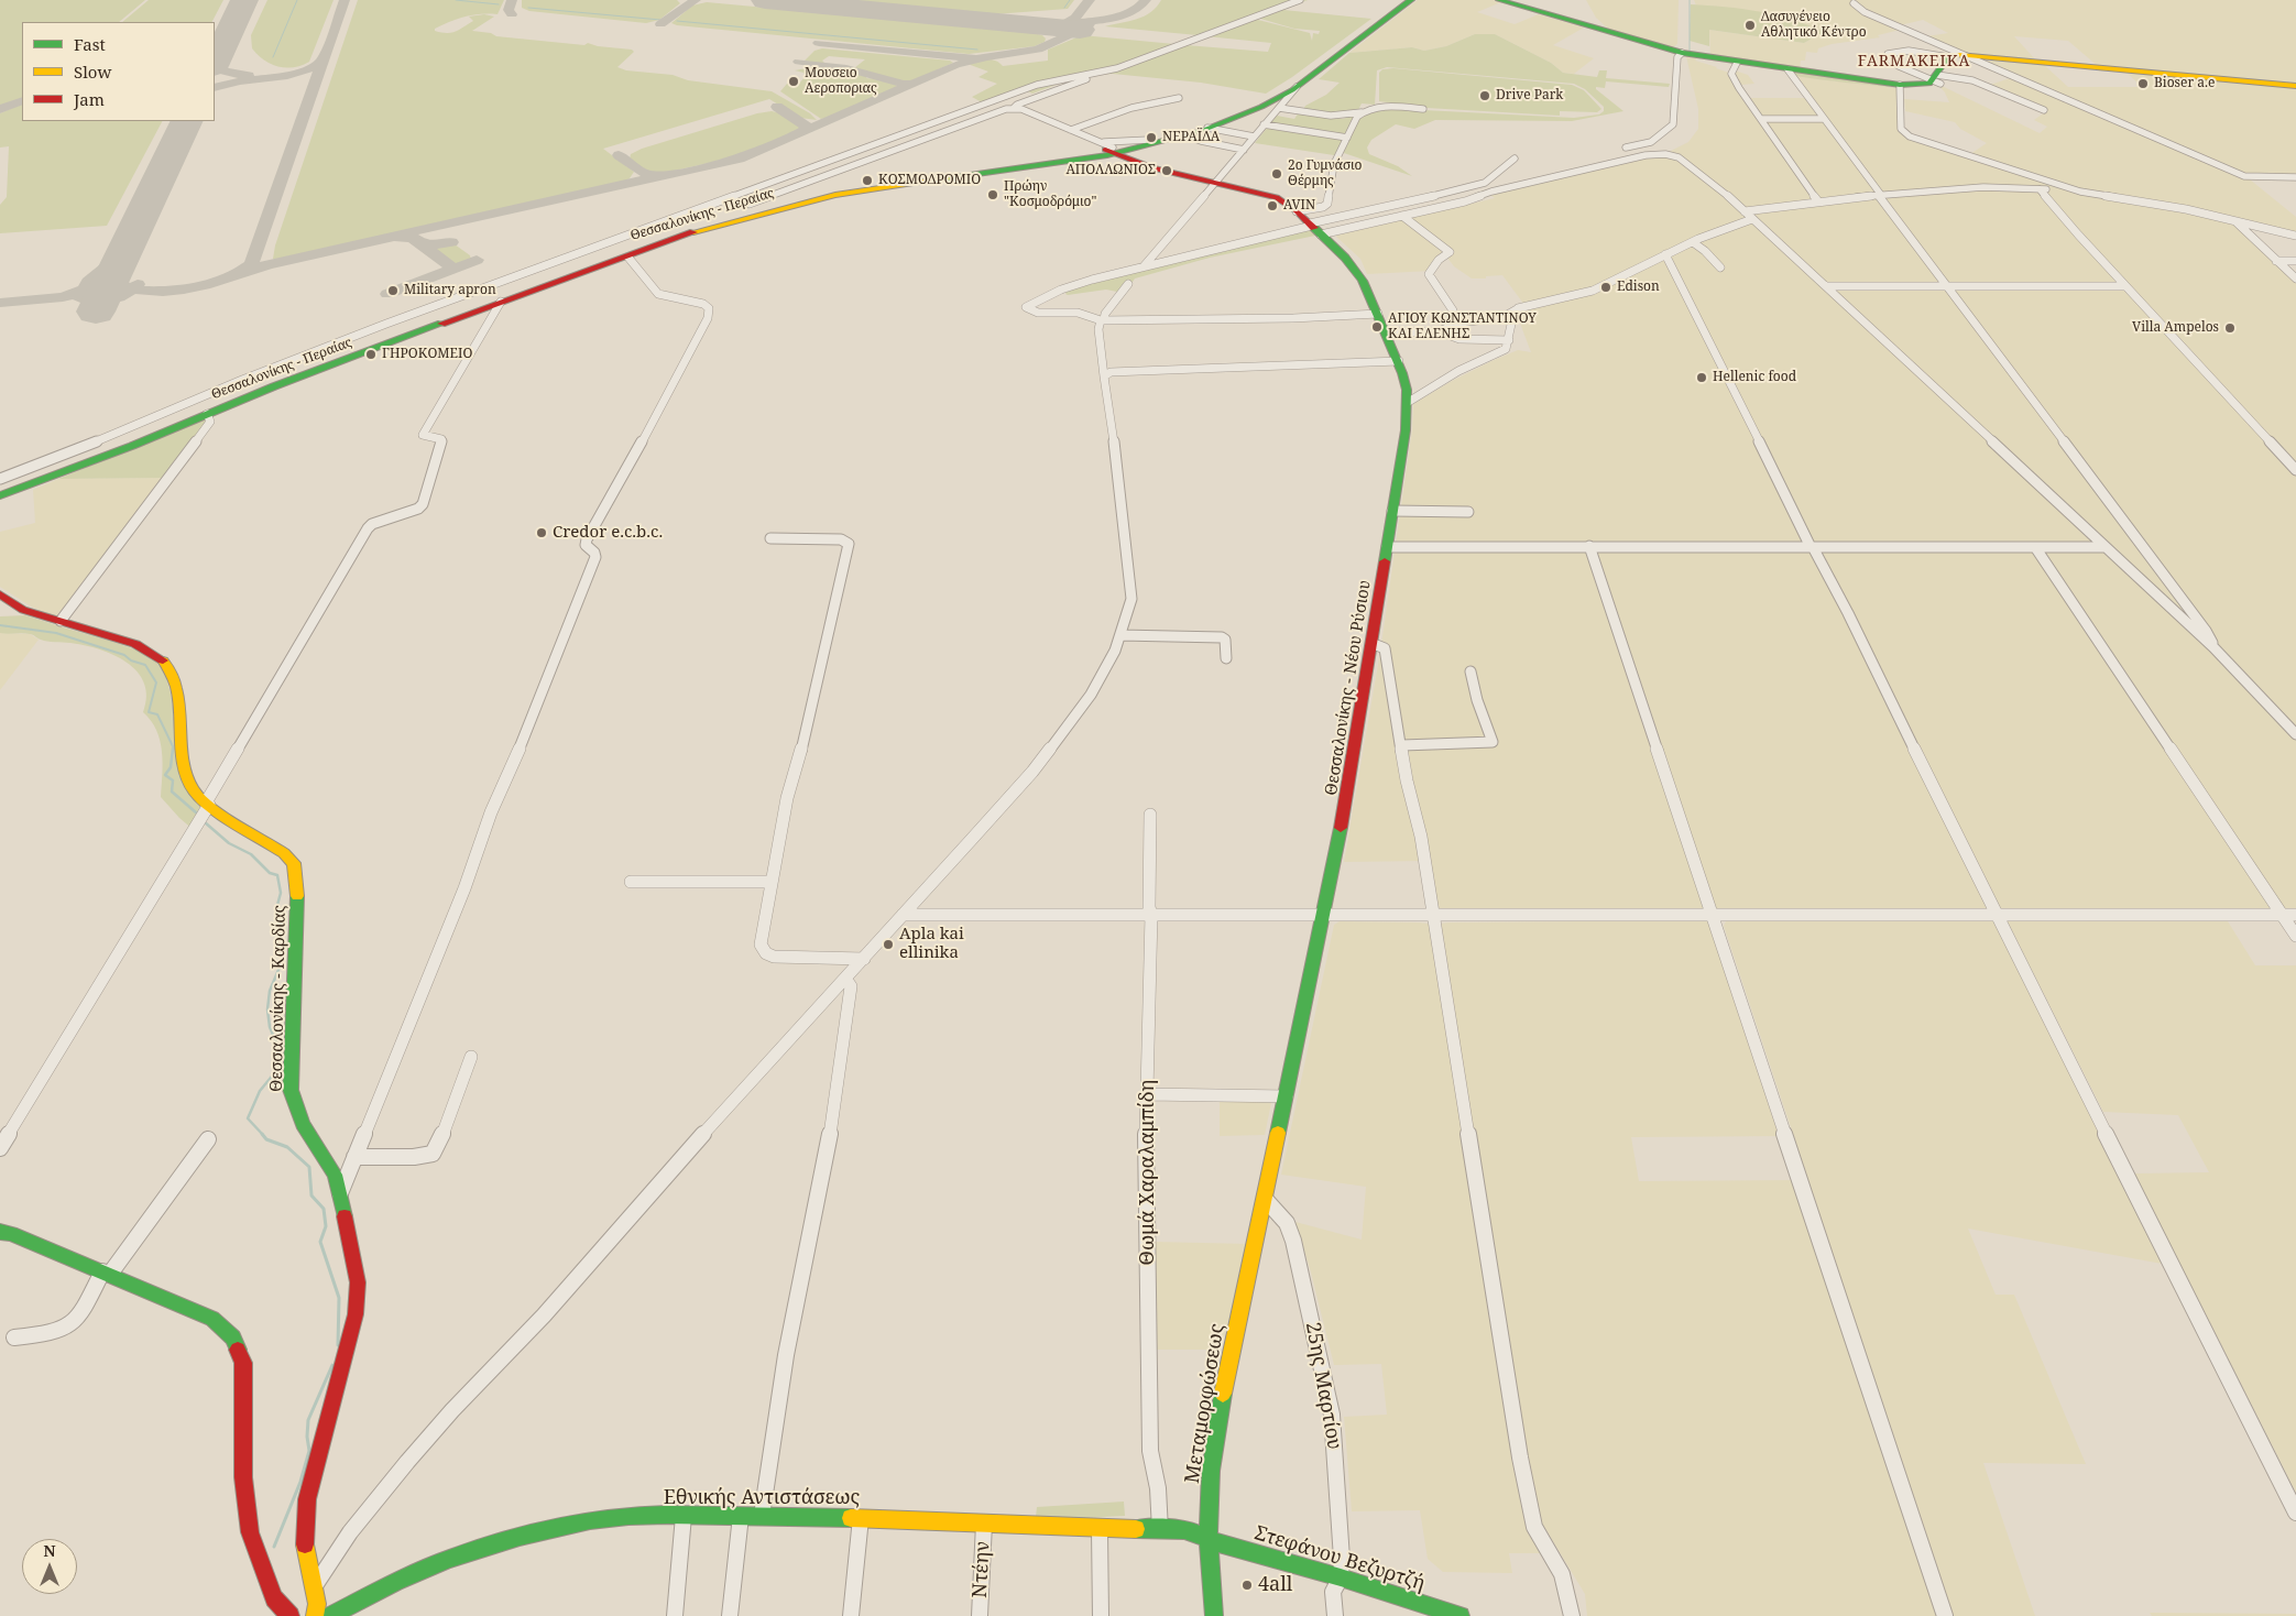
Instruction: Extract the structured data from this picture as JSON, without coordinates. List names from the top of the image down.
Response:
{
  "streets": {
    "main road": [
      "Θεσσαλονίκης - Περαίας",
      "Θεσσαλονίκης - Νέου Ρύσιου",
      "Θεσσαλονίκης - Καρδίας",
      "Μεταμορφώσεως",
      "Εθνικής Αντιστάσεως",
      "Στεφάνου Βεζυρτζή"
    ],
    "street": ["Θωμά Χαραλαμπίδη", "25ης Μαρτίου", "Ντέην"]
  },
  "crossings": [
    ["Θεσσαλονίκης - Περαίας", "Θεσσαλονίκης - Νέου Ρύσιου"],
    ["Θεσσαλονίκης - Νέου Ρύσιου", "25ης Μαρτίου"],
    ["Θεσσαλονίκης - Νέου Ρύσιου", "Μεταμορφώσεως"],
    ["Θωμά Χαραλαμπίδη", "Εθνικής Αντιστάσεως"],
    ["25ης Μαρτίου", "Μεταμορφώσεως"],
    ["25ης Μαρτίου", "Στεφάνου Βεζυρτζή"],
    ["Μεταμορφώσεως", "Εθνικής Αντιστάσεως"],
    ["Μεταμορφώσεως", "Στεφάνου Βεζυρτζή"],
    ["Εθνικής Αντιστάσεως", "Στεφάνου Βεζυρτζή"],
    ["Εθνικής Αντιστάσεως", "Ντέην"]
  ],
  "districts": ["FARMAKEIKA"],
  "places": [
    "Δασυγένειο Αθλητικό Κέντρο",
    "Μουσειο Αεροποριας",
    "Bioser a.e",
    "Drive Park",
    "ΝΕΡΑΪΔΑ",
    "ΑΠΟΛΛΩΝΙΟΣ",
    "2ο Γυμνάσιο Θέρμης",
    "ΚΟΣΜΟΔΡΟΜΙΟ",
    "Πρώην \"Κοσμοδρόμιο\"",
    "AVIN",
    "Edison",
    "Military apron",
    "ΑΓΙΟΥ ΚΩΝΣΤΑΝΤΙΝΟΥ ΚΑΙ ΕΛΕΝΗΣ",
    "Villa Ampelos",
    "ΓΗΡΟΚΟΜΕΙΟ",
    "Hellenic food",
    "Credor e.c.b.c.",
    "Apla kai ellinika",
    "4all"
  ],
  "legend": ["Fast", "Slow", "Jam"],
  "north": "top"
}
